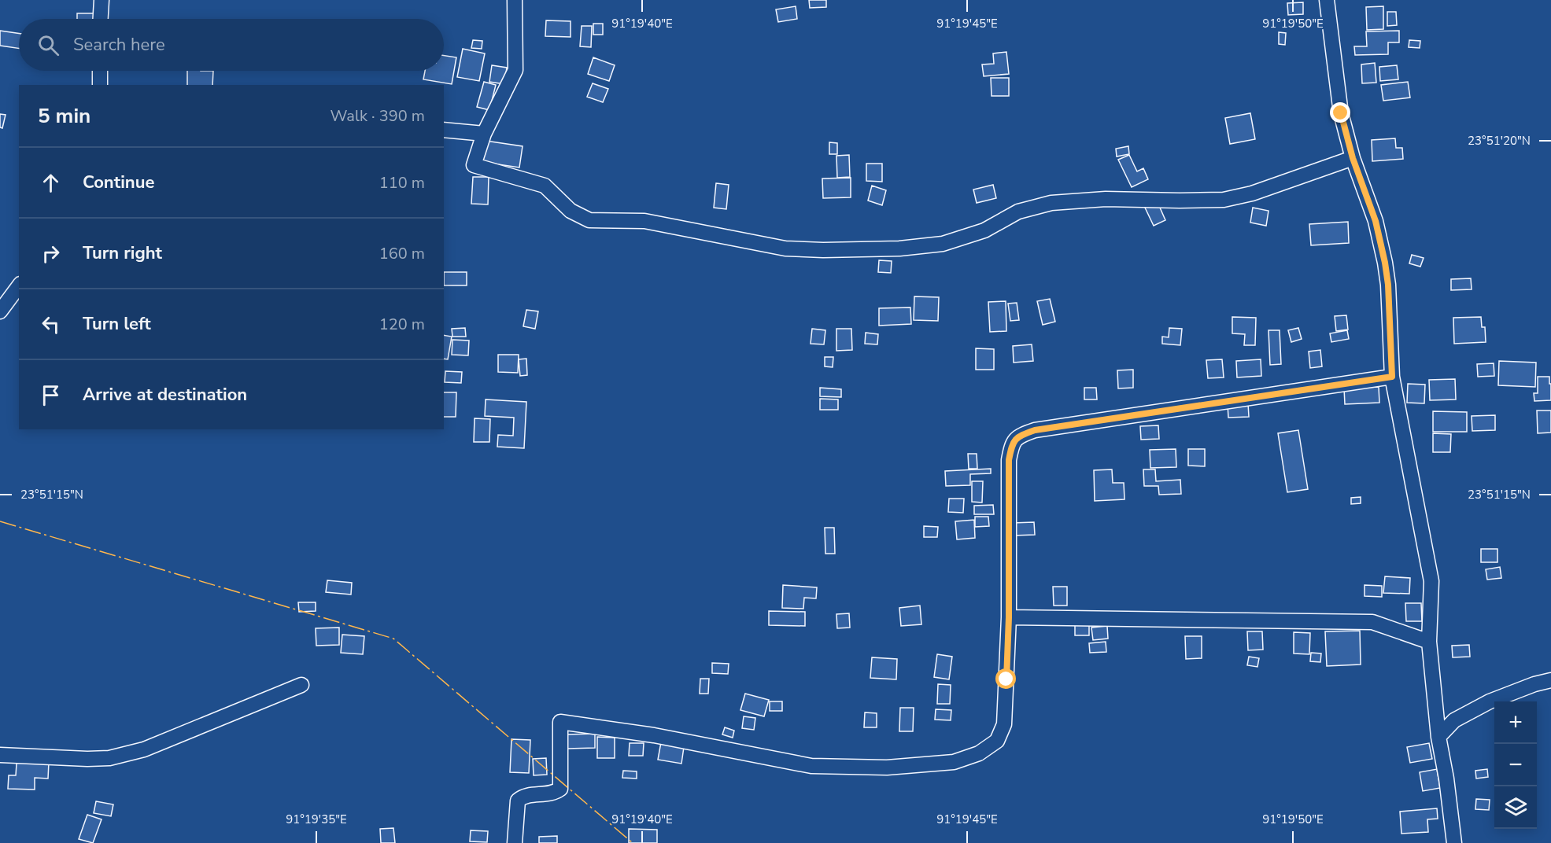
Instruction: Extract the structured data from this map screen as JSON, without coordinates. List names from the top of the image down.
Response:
{
  "page": {
    "search": "Search here",
    "heading": ["5 min", "Walk · 390 m"],
    "list": [
      ["Continue", "110 m"],
      ["Turn right", "160 m"],
      ["Turn left", "120 m"],
      "Arrive at destination"
    ],
    "map_buttons": ["+", "−"]
  },
  "coordinates": [
    "91°19'40\"E",
    "91°19'45\"E",
    "91°19'50\"E",
    "23°51'20\"N",
    "23°51'15\"N",
    "91°19'35\"E"
  ]
}
